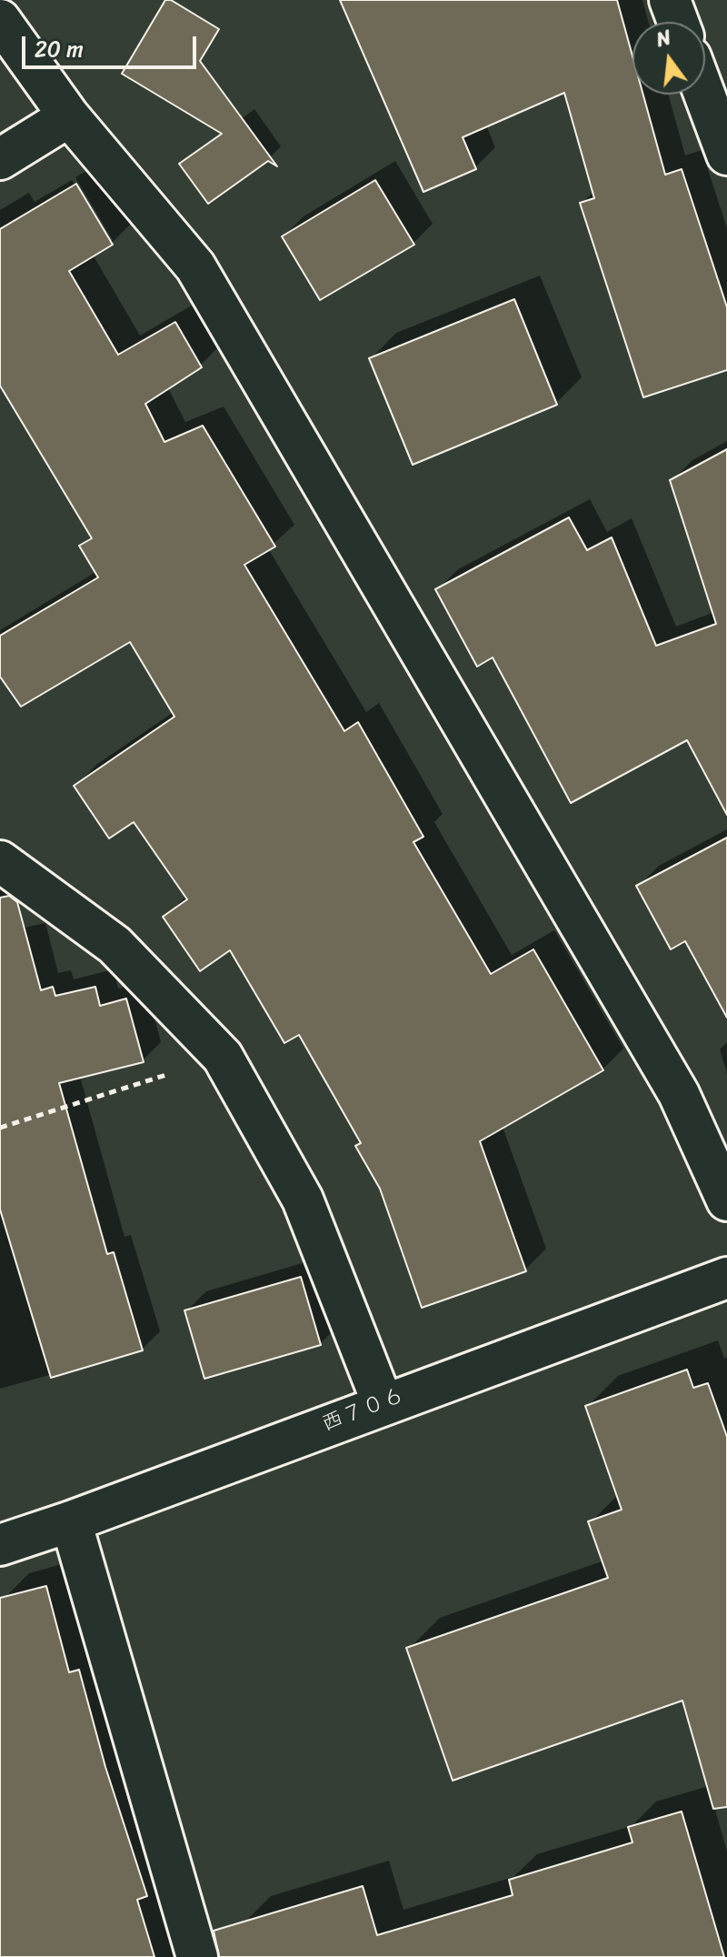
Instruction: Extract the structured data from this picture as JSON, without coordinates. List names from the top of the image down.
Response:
{
  "streets": {
    "street": ["西７０６"]
  },
  "scale_bar": "20 m",
  "north": "top"
}
